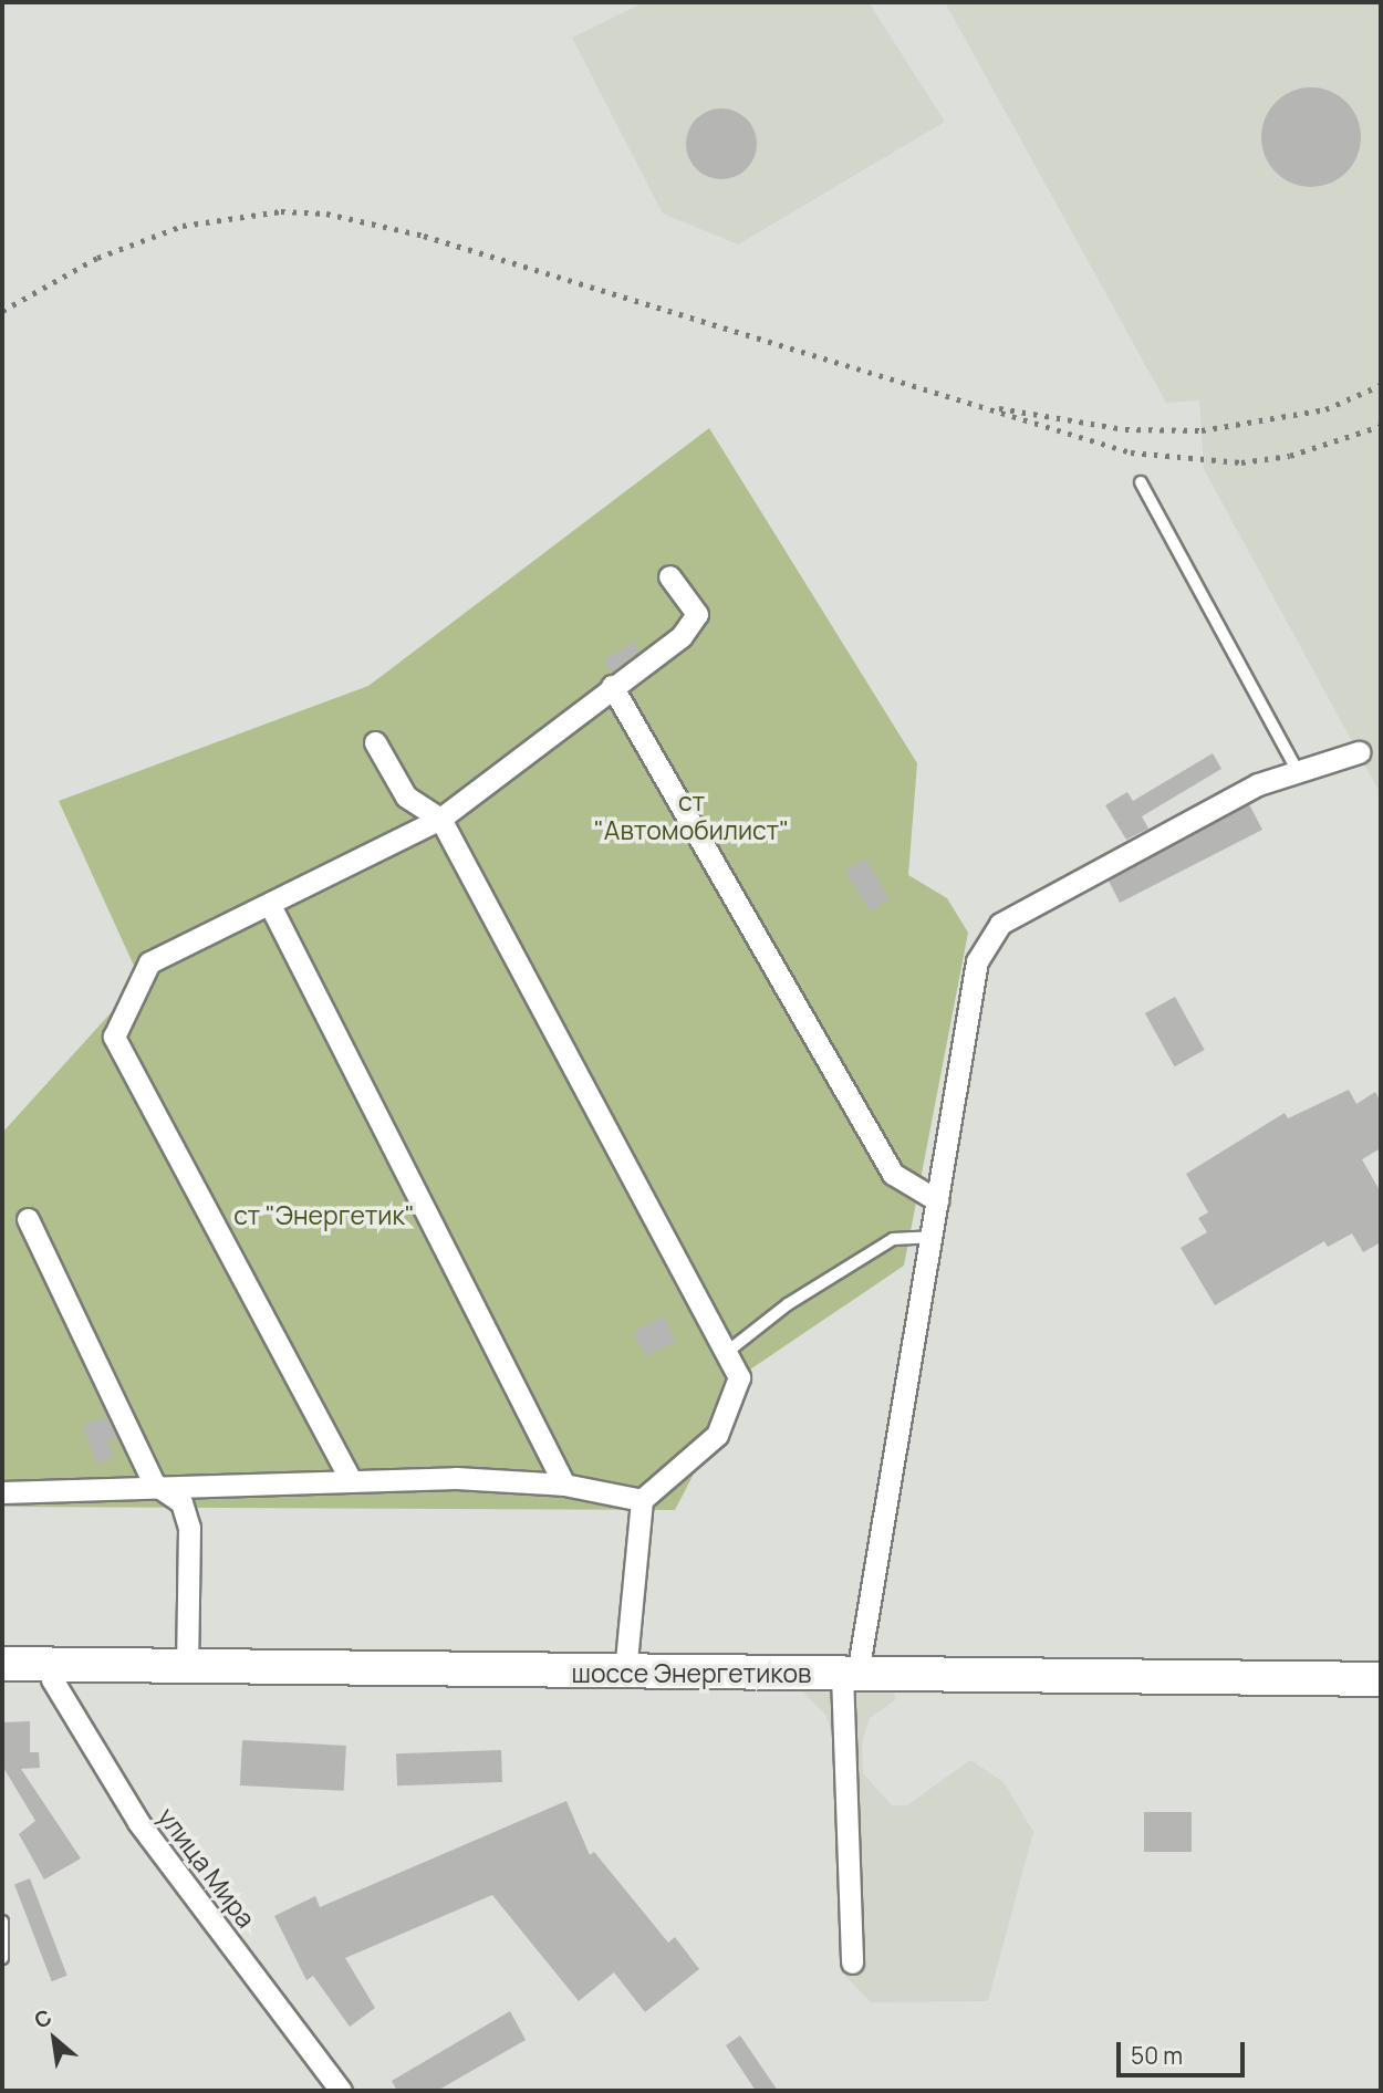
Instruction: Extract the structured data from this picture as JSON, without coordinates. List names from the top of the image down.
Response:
{
  "streets": {
    "main road": ["шоссе Энергетиков"],
    "street": ["улица Мира"]
  },
  "crossings": [
    ["шоссе Энергетиков", "улица Мира"]
  ],
  "parks": ["ст \"Автомобилист\"", "ст \"Энергетик\""],
  "scale_bar": "50 m",
  "north": "top left"
}
